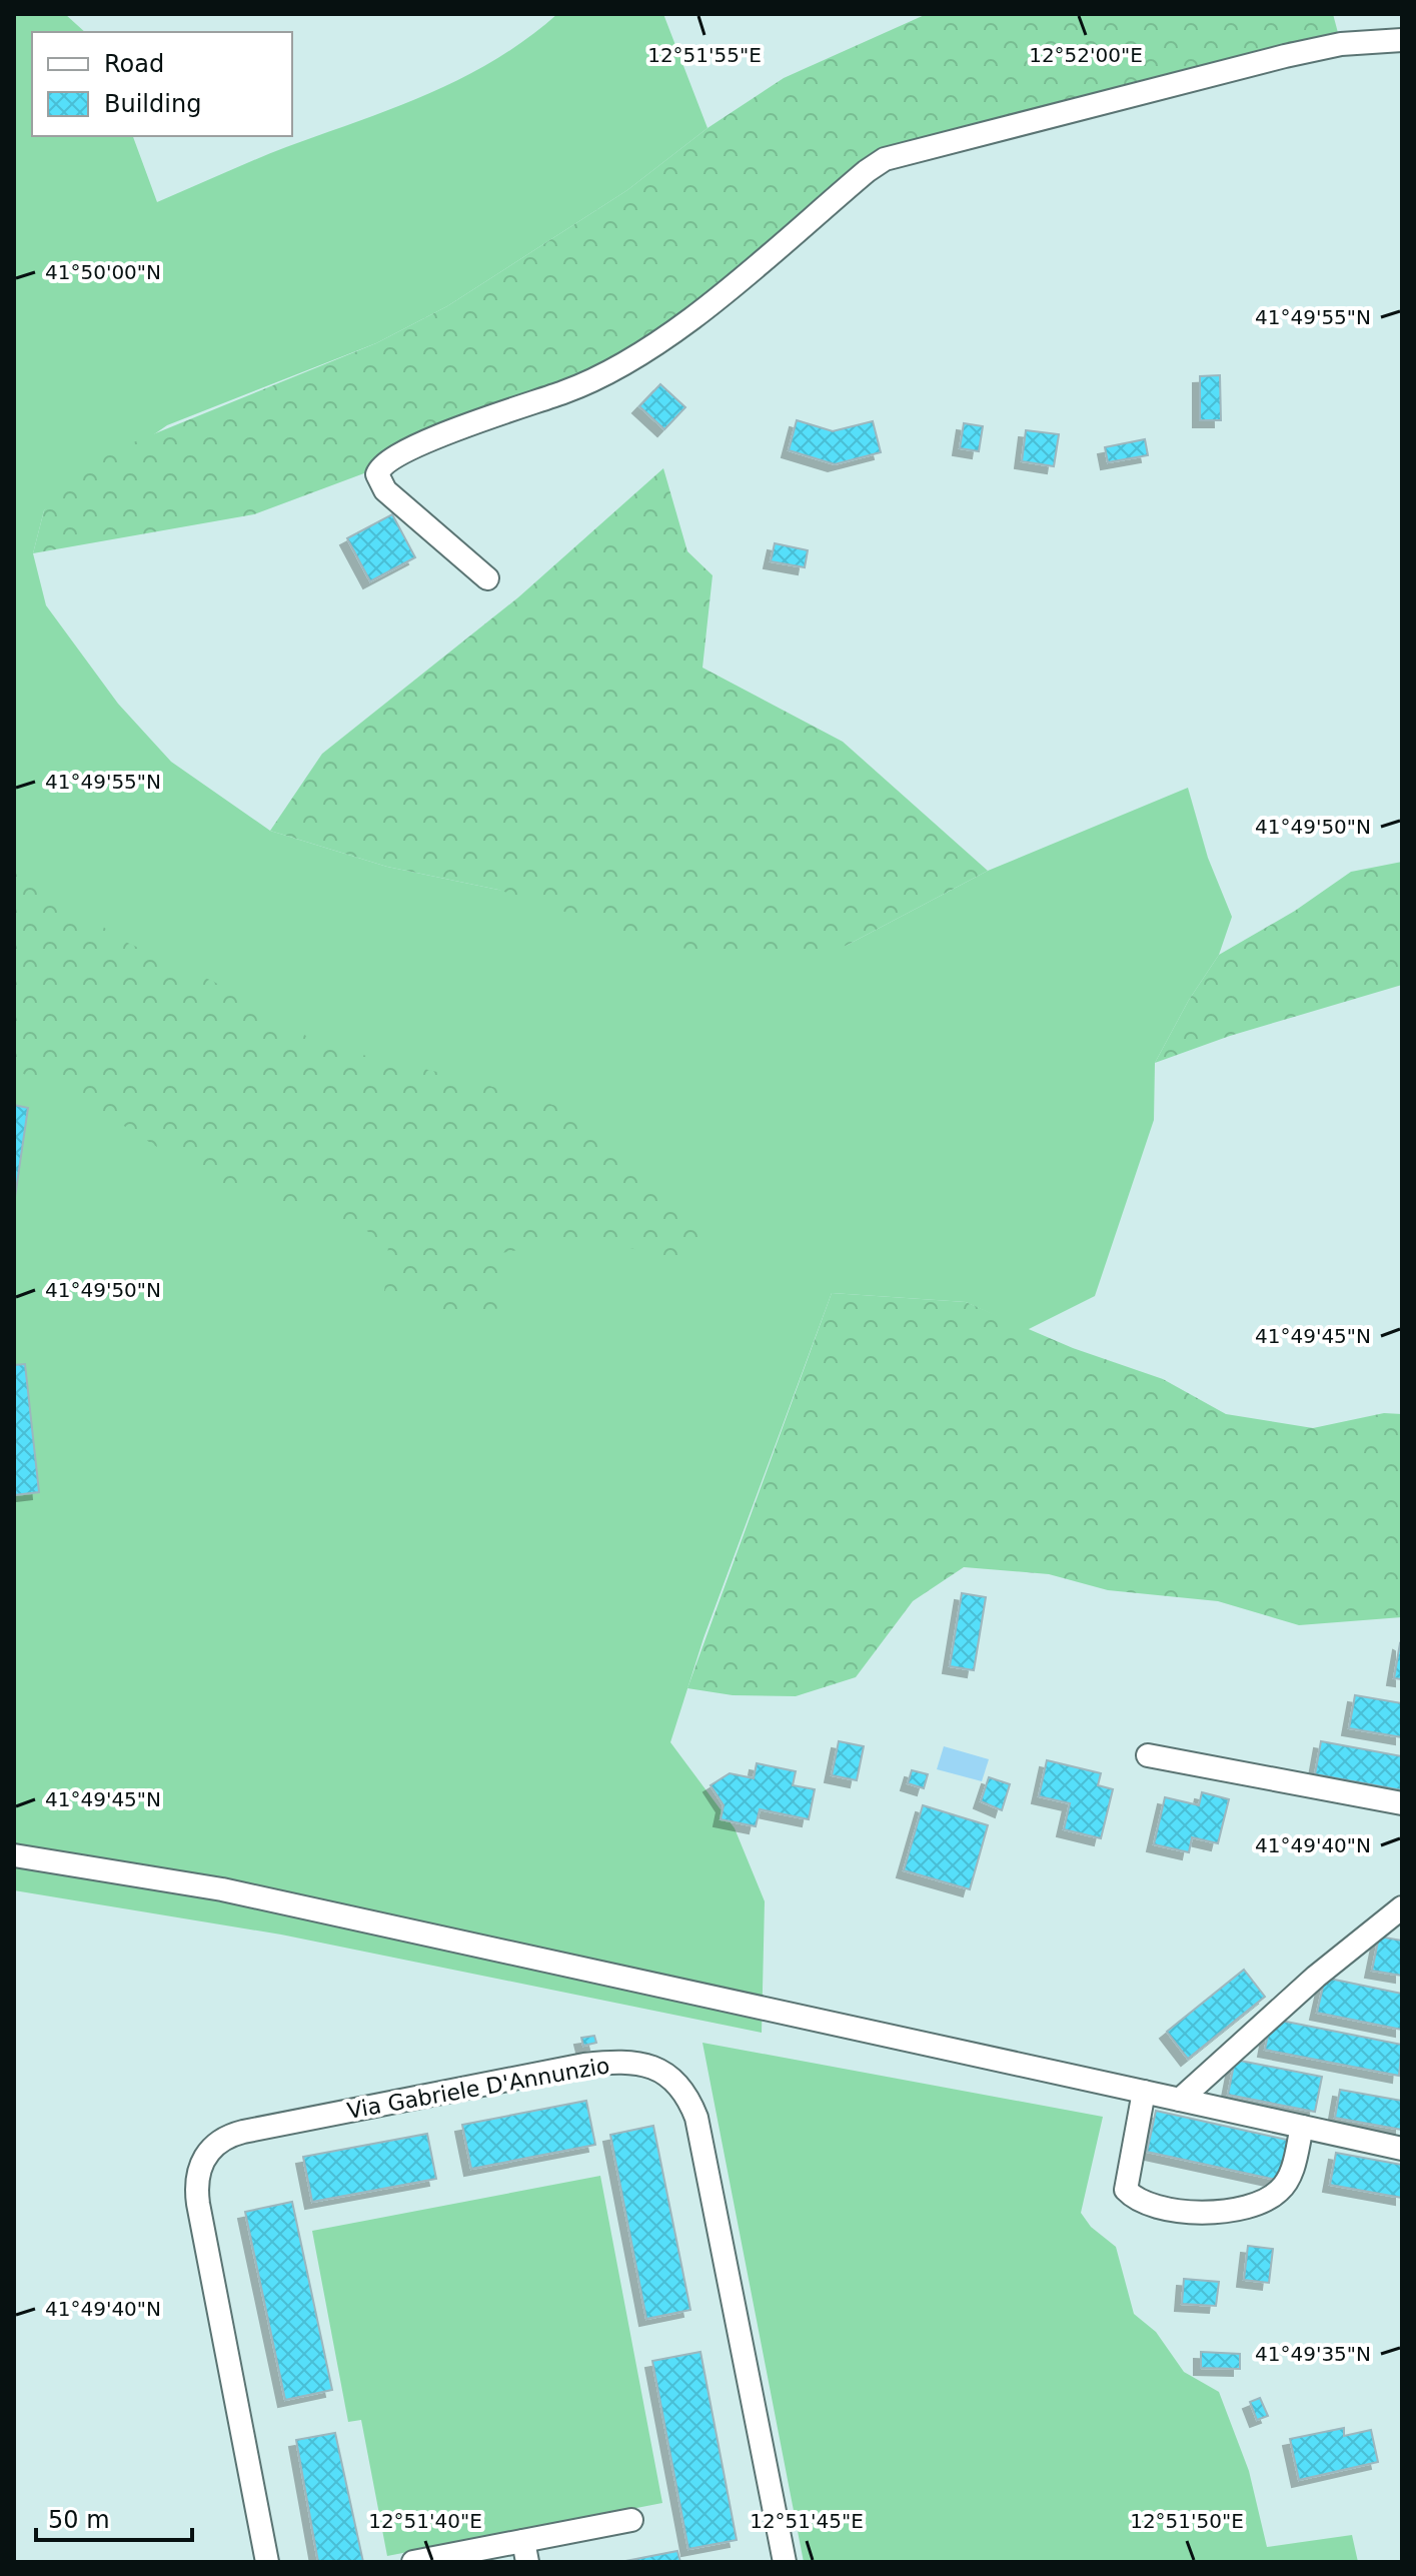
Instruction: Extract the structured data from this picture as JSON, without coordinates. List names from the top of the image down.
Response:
{
  "streets": {
    "street": ["Via Gabriele D'Annunzio"]
  },
  "legend": ["Road", "Building"],
  "scale_bar": "50 m",
  "coordinates": [
    "12°51'55\"E",
    "12°52'00\"E",
    "41°50'00\"N",
    "41°49'55\"N",
    "41°49'50\"N",
    "41°49'45\"N",
    "41°49'40\"N",
    "41°49'35\"N",
    "12°51'40\"E",
    "12°51'45\"E",
    "12°51'50\"E"
  ]
}
